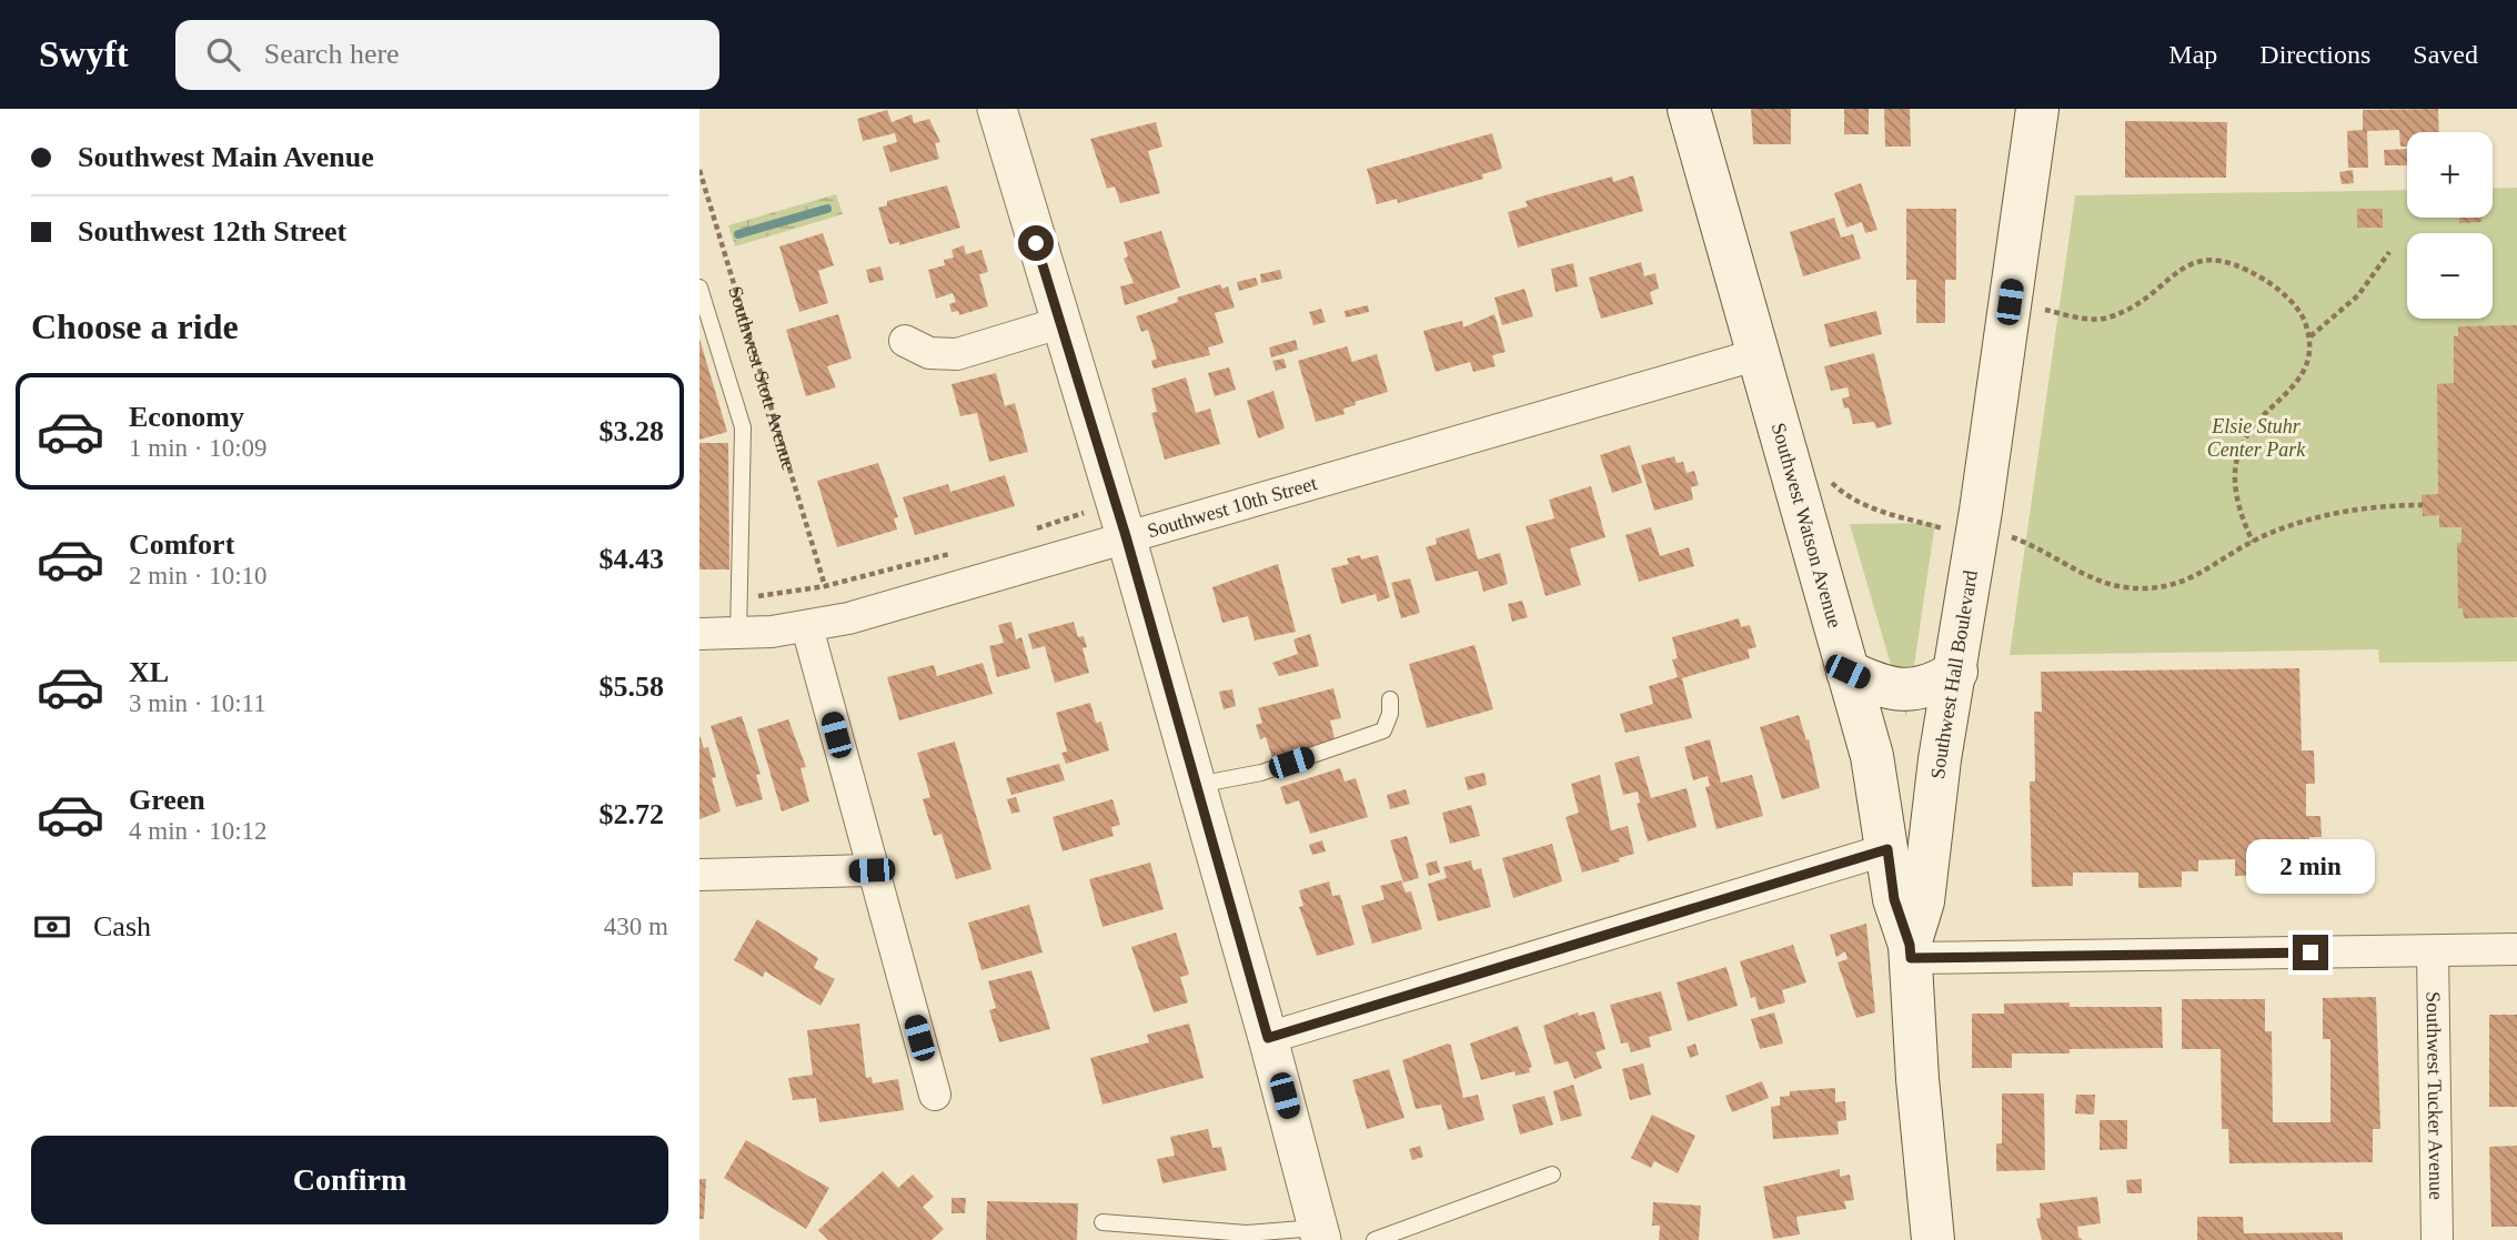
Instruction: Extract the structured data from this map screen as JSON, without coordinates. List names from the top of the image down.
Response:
{
  "streets": {
    "main road": ["Southwest Watson Avenue", "Southwest Hall Boulevard"],
    "street": ["Southwest 10th Street", "Southwest Tucker Avenue"],
    "path": ["Southwest Stott Avenue"]
  },
  "crossings": [
    ["Southwest 10th Street", "Southwest Watson Avenue"],
    ["Southwest Watson Avenue", "Southwest Hall Boulevard"]
  ],
  "parks": ["Elsie Stuhr Center Park"],
  "page": {
    "header": "Swyft",
    "search": "Search here",
    "nav": ["Map", "Directions", "Saved"],
    "banner": ["Southwest Main Avenue", "Southwest 12th Street"],
    "map_buttons": ["+", "−"],
    "heading": "Choose a ride",
    "list": [
      {
        "name": "Economy",
        "note": "1 min · 10:09",
        "value": "$3.28"
      },
      {
        "name": "Comfort",
        "note": "2 min · 10:10",
        "value": "$4.43"
      },
      {
        "name": "XL",
        "note": "3 min · 10:11",
        "value": "$5.58"
      },
      {
        "name": "Green",
        "note": "4 min · 10:12",
        "value": "$2.72"
      }
    ],
    "bubble": "2 min",
    "pay": ["Cash", "430 m"],
    "buttons": "Confirm"
  }
}
